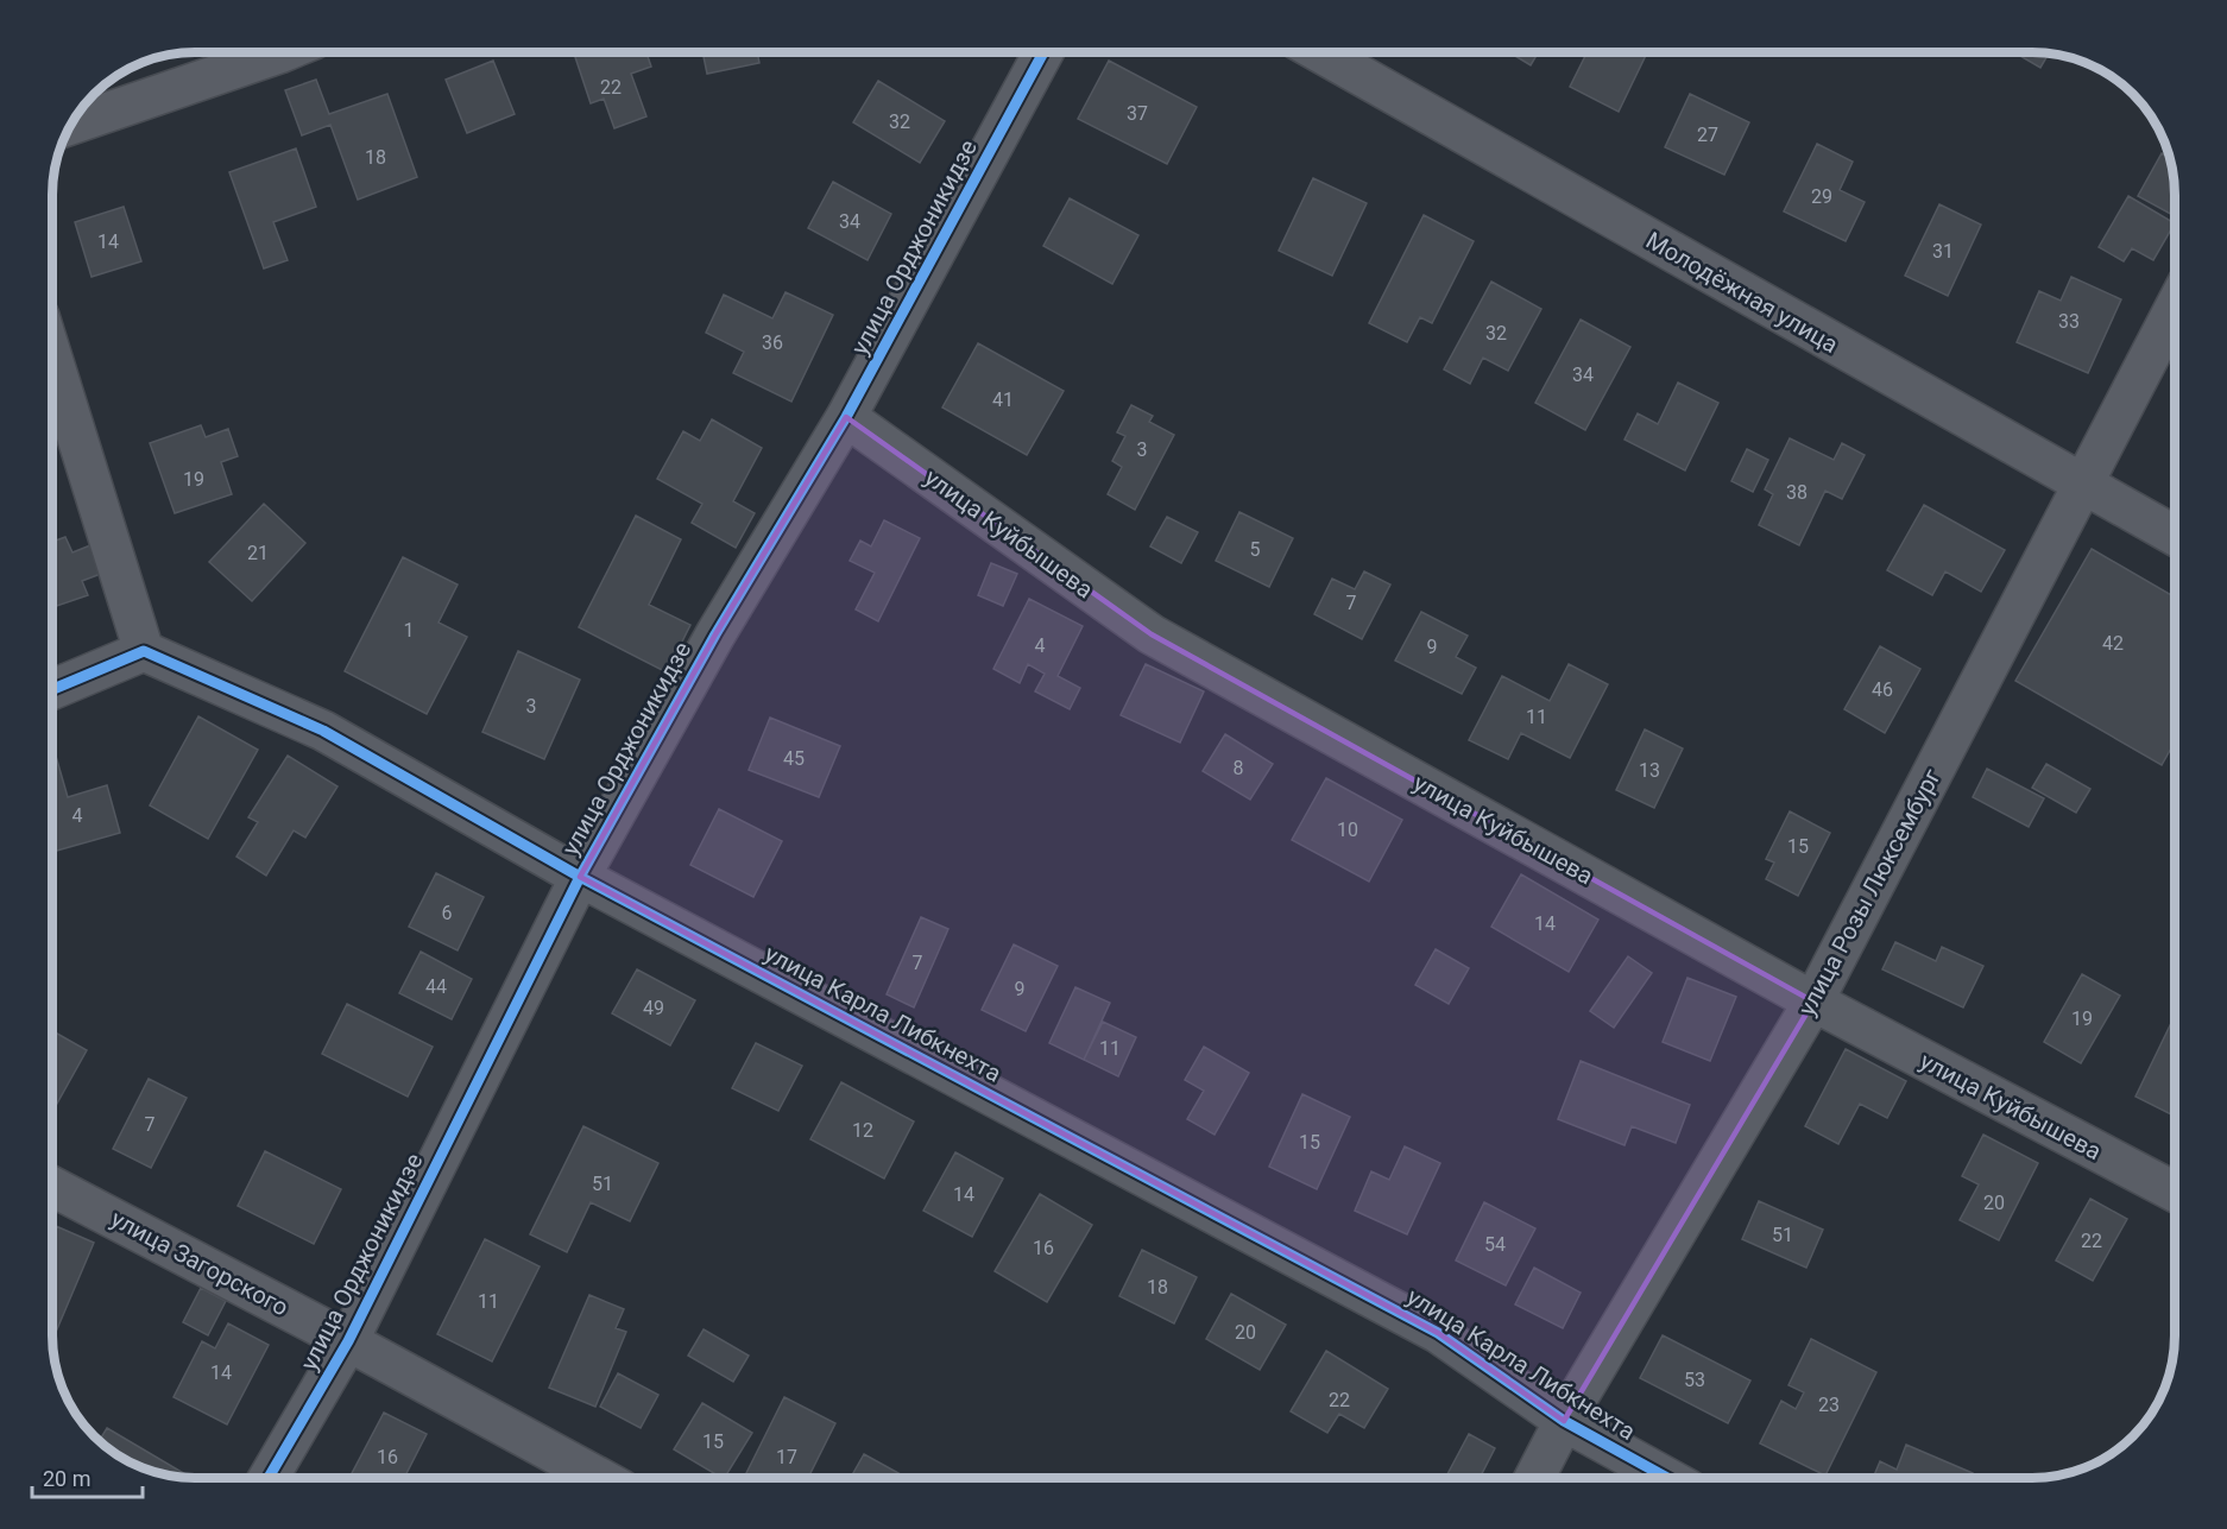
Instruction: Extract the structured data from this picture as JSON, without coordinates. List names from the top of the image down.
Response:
{
  "streets": {
    "street": [
      "улица Орджоникидзе",
      "Молодёжная улица",
      "улица Куйбышева",
      "улица Розы Люксембург",
      "улица Карла Либкнехта",
      "улица Загорского"
    ]
  },
  "crossings": [
    ["улица Орджоникидзе", "улица Куйбышева"],
    ["улица Орджоникидзе", "улица Карла Либкнехта"],
    ["улица Орджоникидзе", "улица Загорского"],
    ["Молодёжная улица", "улица Розы Люксембург"],
    ["улица Куйбышева", "улица Розы Люксембург"],
    ["улица Розы Люксембург", "улица Карла Либкнехта"]
  ],
  "house_numbers": [
    "22",
    "37",
    "32",
    "27",
    "18",
    "29",
    "34",
    "14",
    "31",
    "33",
    "32",
    "36",
    "34",
    "41",
    "3",
    "19",
    "38",
    "5",
    "21",
    "7",
    "1",
    "42",
    "4",
    "9",
    "46",
    "3",
    "11",
    "45",
    "8",
    "13",
    "4",
    "10",
    "15",
    "6",
    "14",
    "7",
    "44",
    "9",
    "49",
    "19",
    "11",
    "7",
    "12",
    "15",
    "51",
    "14",
    "20",
    "51",
    "22",
    "54",
    "16",
    "18",
    "11",
    "20",
    "14",
    "53",
    "22",
    "23",
    "15",
    "16",
    "17"
  ],
  "scale_bar": "20 m"
}
